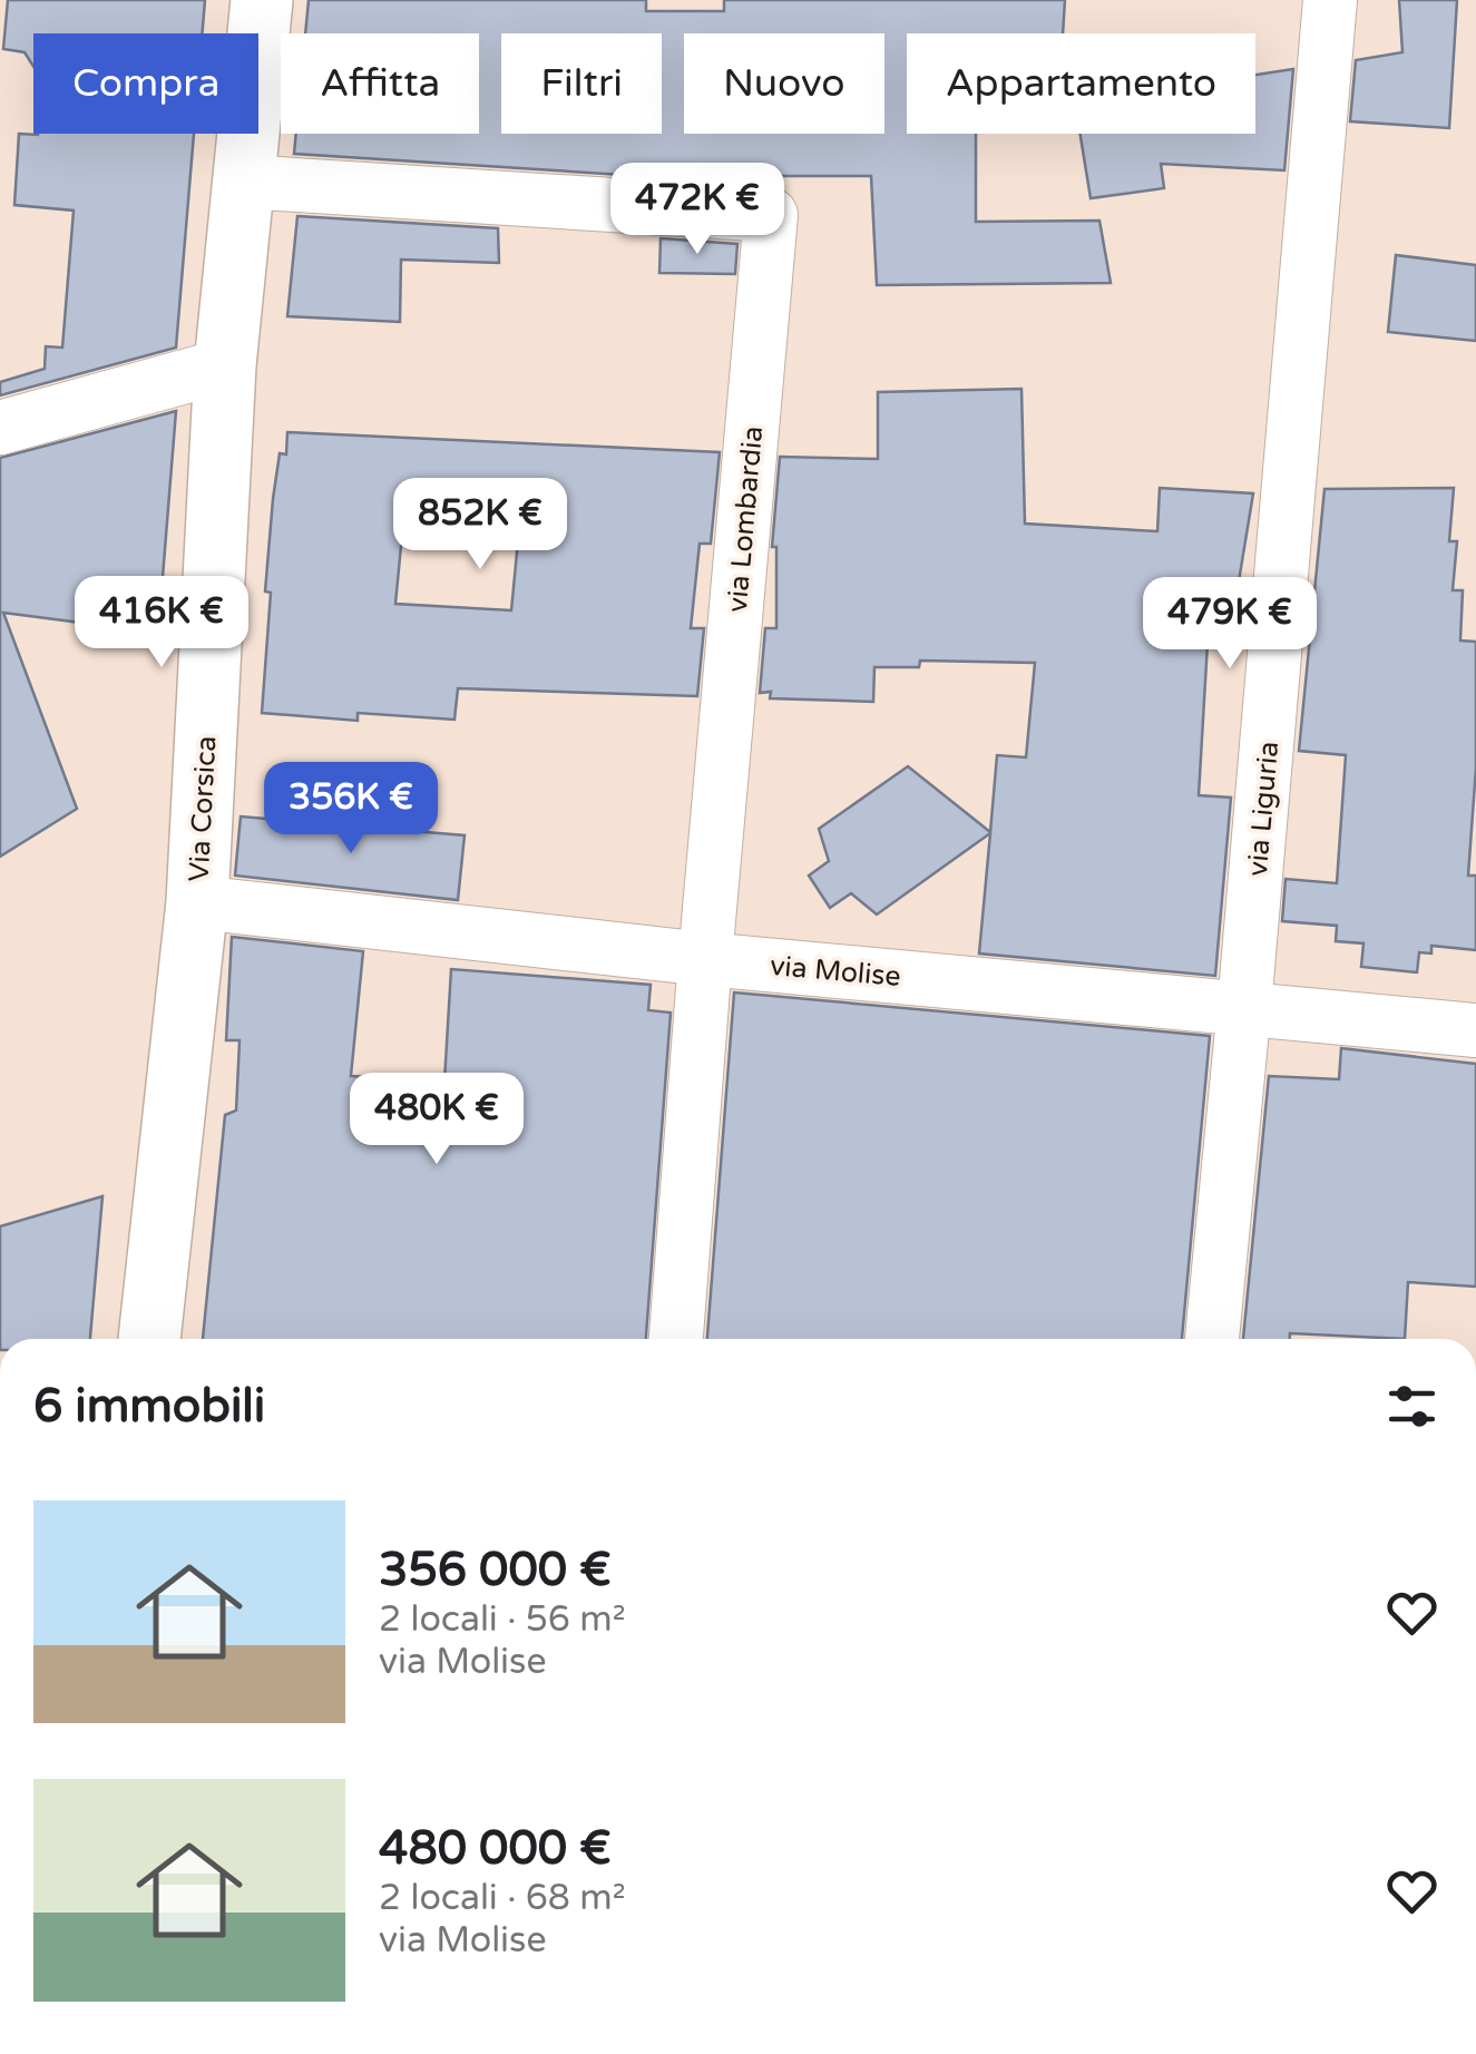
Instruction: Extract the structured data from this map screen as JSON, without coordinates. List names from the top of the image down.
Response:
{
  "streets": {
    "street": [
      "via Lombardia",
      "Via Corsica",
      "via Liguria",
      "via Molise"
    ]
  },
  "crossings": [
    ["via Lombardia", "Via Corsica"],
    ["via Lombardia", "via Molise"],
    ["Via Corsica", "via Molise"],
    ["via Liguria", "via Molise"]
  ],
  "page": {
    "chip": [
      "Compra",
      "Affitta",
      "Filtri",
      "Nuovo",
      "Appartamento"
    ],
    "price": [
      "472K €",
      "852K €",
      "416K €",
      "479K €",
      "356K €",
      "480K €"
    ],
    "heading": "6 immobili",
    "list": [
      {
        "name": "356 000 €",
        "note": "2 locali · 56 m² · via Molise"
      },
      {
        "name": "480 000 €",
        "note": "2 locali · 68 m² · via Molise"
      }
    ]
  }
}
